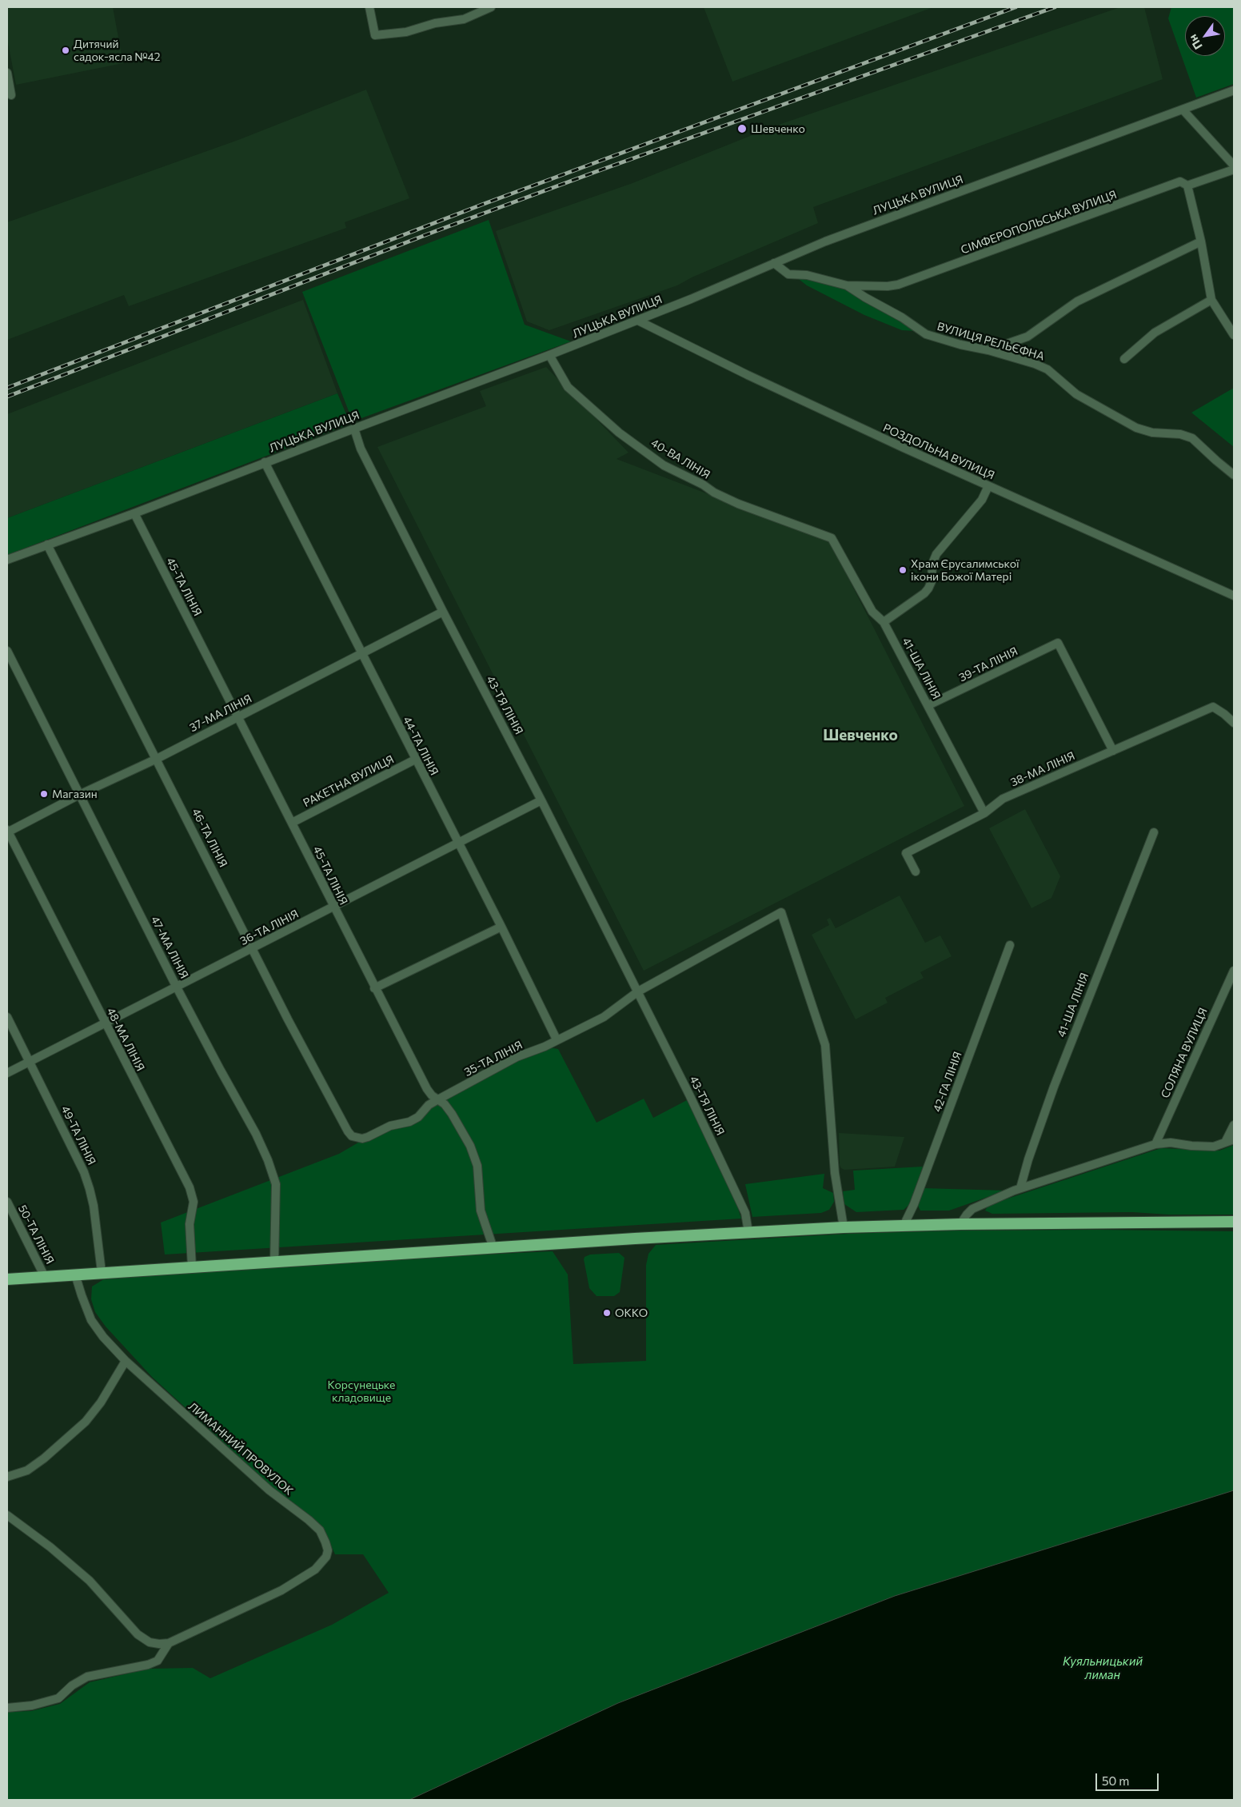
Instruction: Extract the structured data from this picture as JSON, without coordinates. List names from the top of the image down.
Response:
{
  "streets": {
    "street": [
      "ЛУЦЬКА ВУЛИЦЯ",
      "СІМФЕРОПОЛЬСЬКА ВУЛИЦЯ",
      "ВУЛИЦЯ РЕЛЬЄФНА",
      "РОЗДОЛЬНА ВУЛИЦЯ",
      "40-ВА ЛІНІЯ",
      "45-ТА ЛІНІЯ",
      "39-ТА ЛІНІЯ",
      "41-ША ЛІНІЯ",
      "43-ТЯ ЛІНІЯ",
      "37-МА ЛІНІЯ",
      "44-ТА ЛІНІЯ",
      "38-МА ЛІНІЯ",
      "РАКЕТНА ВУЛИЦЯ",
      "46-ТА ЛІНІЯ",
      "36-ТА ЛІНІЯ",
      "47-МА ЛІНІЯ",
      "48-МА ЛІНІЯ",
      "СОЛЯНА ВУЛИЦЯ",
      "35-ТА ЛІНІЯ",
      "42-ГА ЛІНІЯ",
      "49-ТА ЛІНІЯ",
      "50-ТА ЛІНІЯ",
      "ЛИМАННИЙ ПРОВУЛОК"
    ]
  },
  "crossings": [
    ["ЛУЦЬКА ВУЛИЦЯ", "ВУЛИЦЯ РЕЛЬЄФНА"],
    ["ЛУЦЬКА ВУЛИЦЯ", "РОЗДОЛЬНА ВУЛИЦЯ"],
    ["ЛУЦЬКА ВУЛИЦЯ", "40-ВА ЛІНІЯ"],
    ["ЛУЦЬКА ВУЛИЦЯ", "45-ТА ЛІНІЯ"],
    ["ЛУЦЬКА ВУЛИЦЯ", "43-ТЯ ЛІНІЯ"],
    ["ЛУЦЬКА ВУЛИЦЯ", "44-ТА ЛІНІЯ"],
    ["ЛУЦЬКА ВУЛИЦЯ", "46-ТА ЛІНІЯ"],
    ["СІМФЕРОПОЛЬСЬКА ВУЛИЦЯ", "ВУЛИЦЯ РЕЛЬЄФНА"],
    ["40-ВА ЛІНІЯ", "41-ША ЛІНІЯ"],
    ["45-ТА ЛІНІЯ", "37-МА ЛІНІЯ"],
    ["45-ТА ЛІНІЯ", "РАКЕТНА ВУЛИЦЯ"],
    ["45-ТА ЛІНІЯ", "36-ТА ЛІНІЯ"],
    ["45-ТА ЛІНІЯ", "35-ТА ЛІНІЯ"],
    ["39-ТА ЛІНІЯ", "41-ША ЛІНІЯ"],
    ["39-ТА ЛІНІЯ", "38-МА ЛІНІЯ"],
    ["41-ША ЛІНІЯ", "38-МА ЛІНІЯ"],
    ["43-ТЯ ЛІНІЯ", "37-МА ЛІНІЯ"],
    ["43-ТЯ ЛІНІЯ", "36-ТА ЛІНІЯ"],
    ["43-ТЯ ЛІНІЯ", "35-ТА ЛІНІЯ"],
    ["37-МА ЛІНІЯ", "44-ТА ЛІНІЯ"],
    ["37-МА ЛІНІЯ", "46-ТА ЛІНІЯ"],
    ["37-МА ЛІНІЯ", "47-МА ЛІНІЯ"],
    ["37-МА ЛІНІЯ", "48-МА ЛІНІЯ"],
    ["44-ТА ЛІНІЯ", "РАКЕТНА ВУЛИЦЯ"],
    ["44-ТА ЛІНІЯ", "36-ТА ЛІНІЯ"],
    ["44-ТА ЛІНІЯ", "35-ТА ЛІНІЯ"],
    ["46-ТА ЛІНІЯ", "36-ТА ЛІНІЯ"],
    ["46-ТА ЛІНІЯ", "35-ТА ЛІНІЯ"],
    ["36-ТА ЛІНІЯ", "47-МА ЛІНІЯ"],
    ["36-ТА ЛІНІЯ", "48-МА ЛІНІЯ"],
    ["36-ТА ЛІНІЯ", "49-ТА ЛІНІЯ"]
  ],
  "districts": ["Шевченко"],
  "water": ["Куяльницький лиман"],
  "parks": ["Корсунецьке кладовище"],
  "places": [
    "Дитячий садок-ясла №42",
    "Шевченко",
    "Храм Єрусалимської ікони Божої Матері",
    "Магазин",
    "ОККО"
  ],
  "scale_bar": "50 m",
  "north": "bottom left"
}
